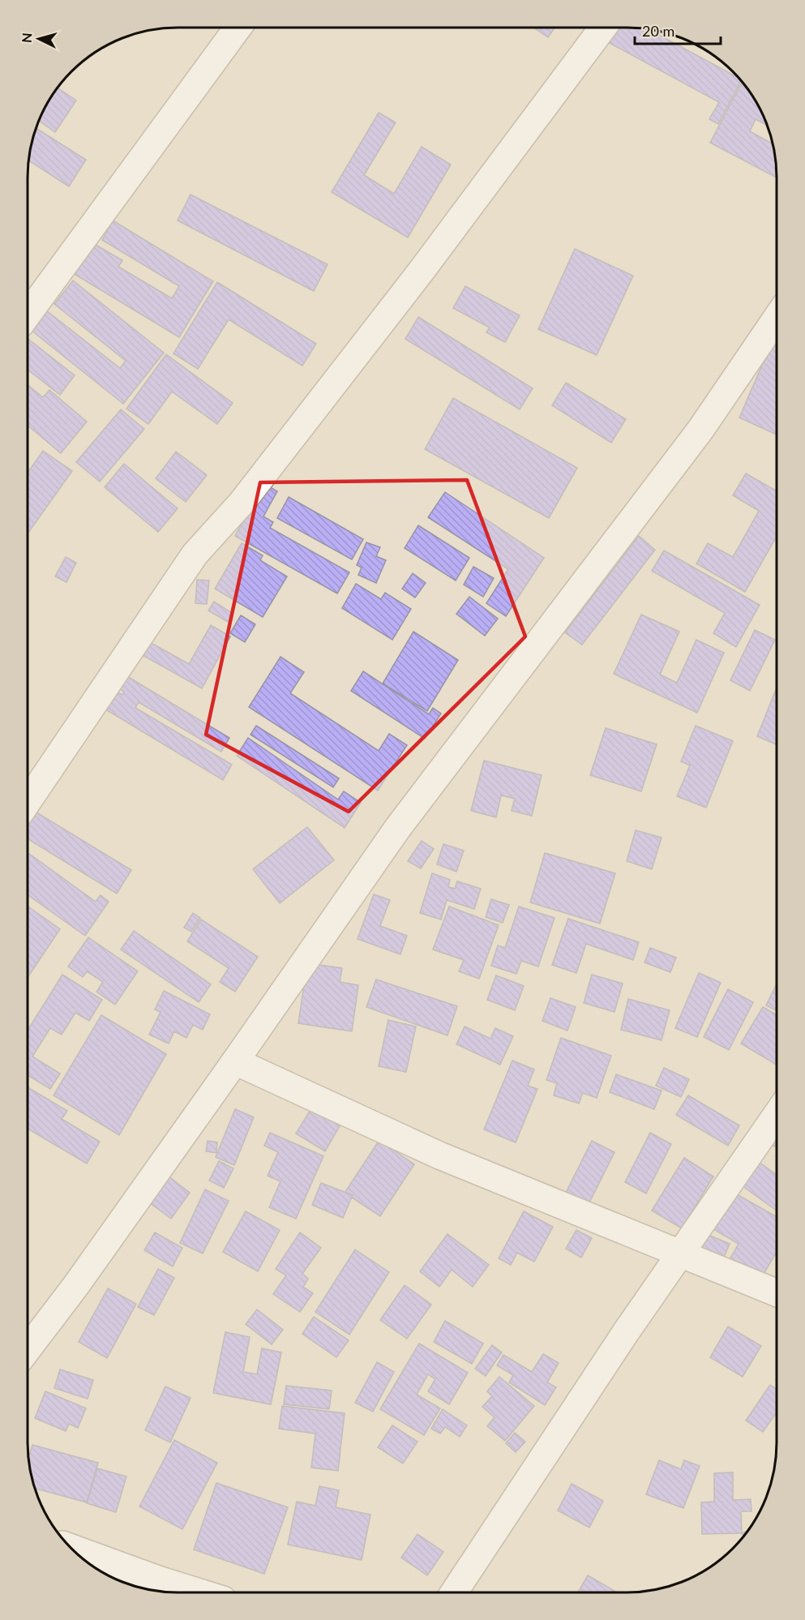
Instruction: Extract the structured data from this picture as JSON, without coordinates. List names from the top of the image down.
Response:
{
  "scale_bar": "20 m",
  "north": "left"
}
